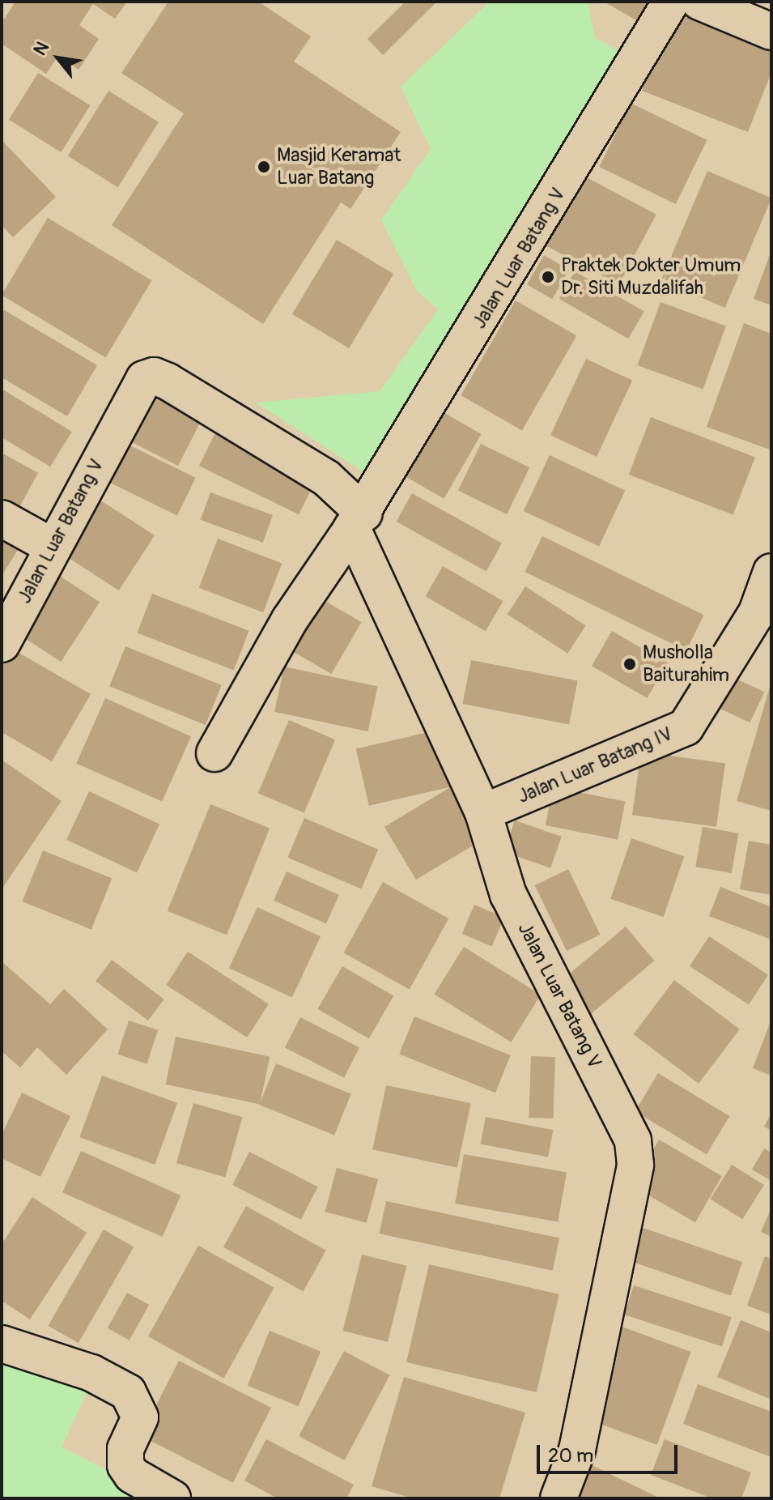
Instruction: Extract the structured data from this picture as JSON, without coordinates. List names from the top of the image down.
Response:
{
  "streets": {
    "street": ["Jalan Luar Batang V", "Jalan Luar Batang IV"]
  },
  "crossings": [
    ["Jalan Luar Batang V", "Jalan Luar Batang IV"]
  ],
  "places": ["Masjid Keramat Luar Batang", "Praktek Dokter Umum Dr. Siti Muzdalifah", "Musholla Baiturahim"],
  "scale_bar": "20 m",
  "north": "top left"
}
